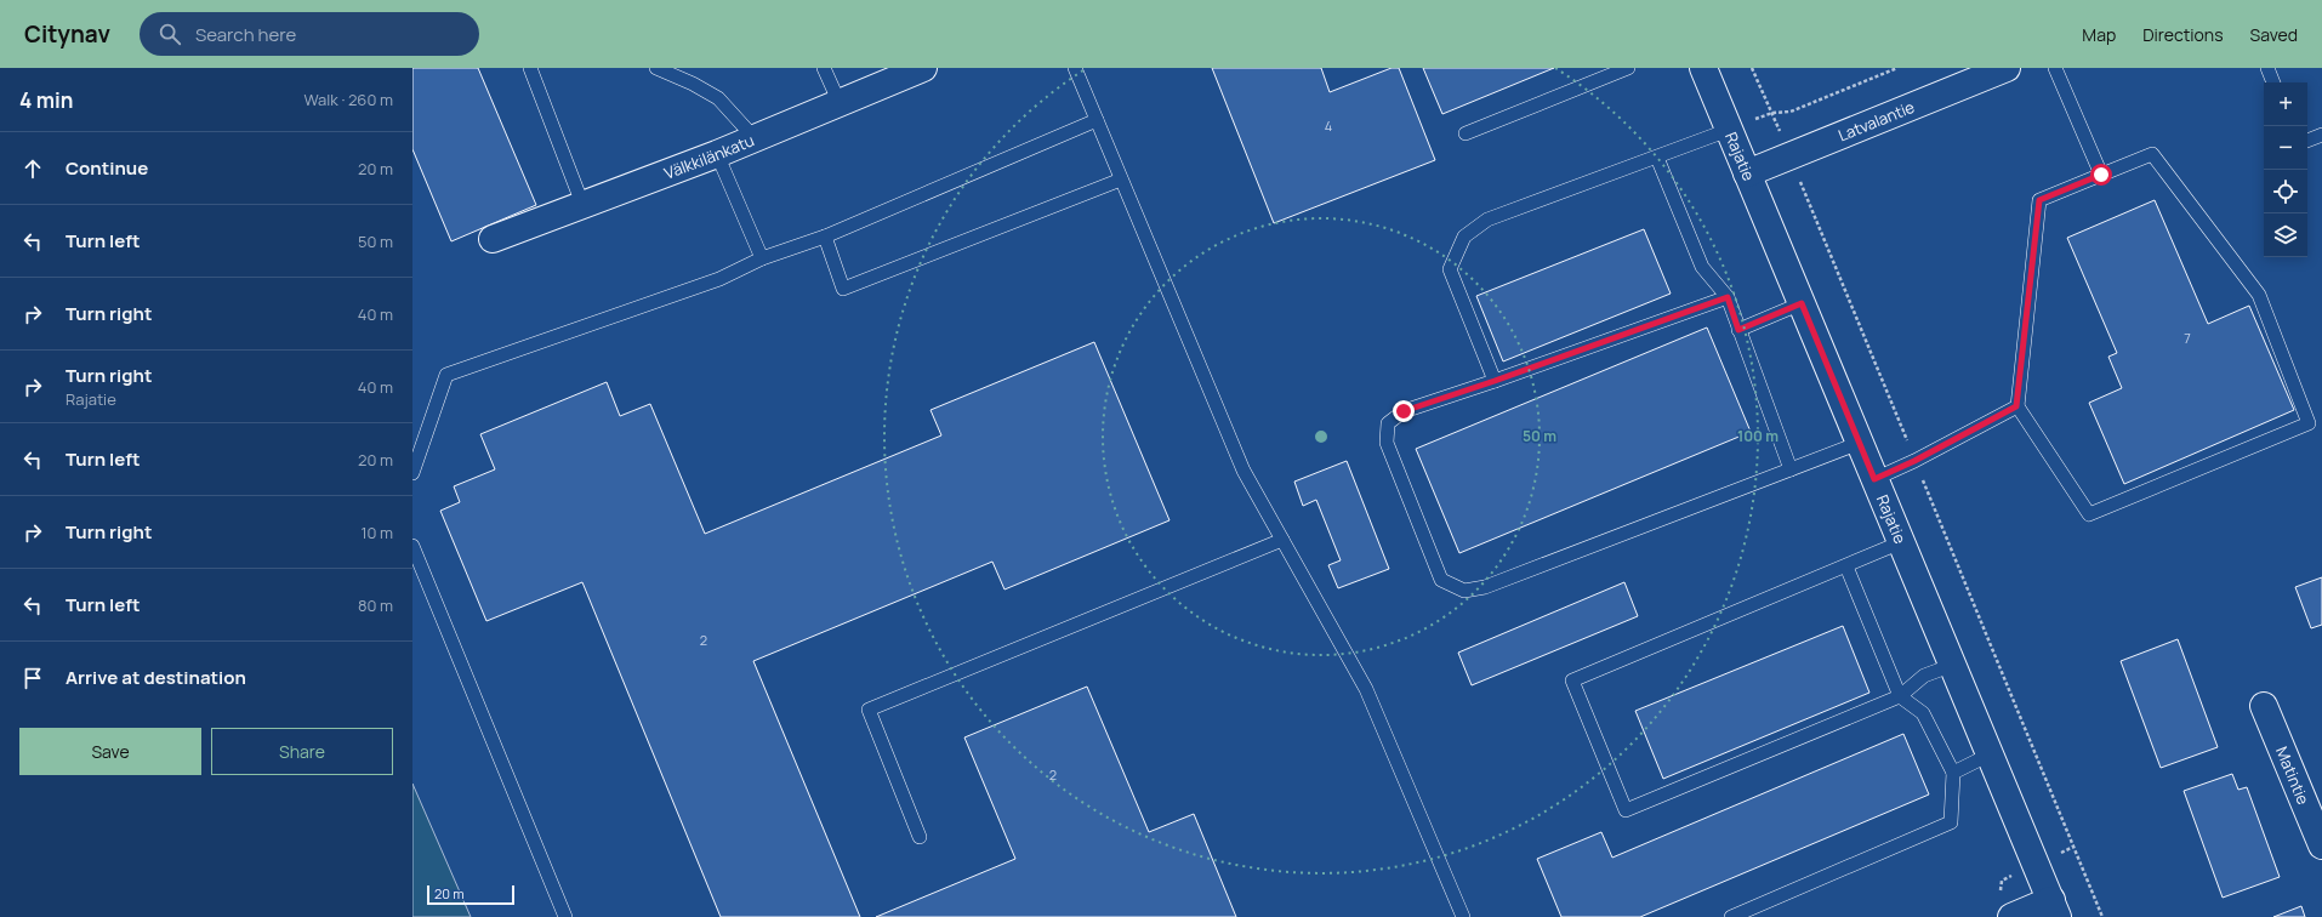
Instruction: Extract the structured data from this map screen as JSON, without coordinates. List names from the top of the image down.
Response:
{
  "streets": {
    "street": [
      "Latvalantie",
      "Välkkilänkatu",
      "Rajatie",
      "Matintie"
    ]
  },
  "crossings": [
    ["Latvalantie", "Rajatie"]
  ],
  "house_numbers": [
    "4",
    "7",
    "2",
    "2"
  ],
  "scale_bar": "20 m",
  "page": {
    "header": "Citynav",
    "search": "Search here",
    "nav": ["Map", "Directions", "Saved"],
    "heading": ["4 min", "Walk · 260 m"],
    "map_buttons": ["+", "−"],
    "list": [
      ["Continue", "20 m"],
      ["Turn left", "50 m"],
      ["Turn right", "40 m"],
      ["Turn right", "Rajatie", "40 m"],
      ["Turn left", "20 m"],
      ["Turn right", "10 m"],
      ["Turn left", "80 m"],
      "Arrive at destination"
    ],
    "buttons": ["Save", "Share"],
    "scale": "20 m"
  },
  "rings": ["50 m", "100 m"]
}
